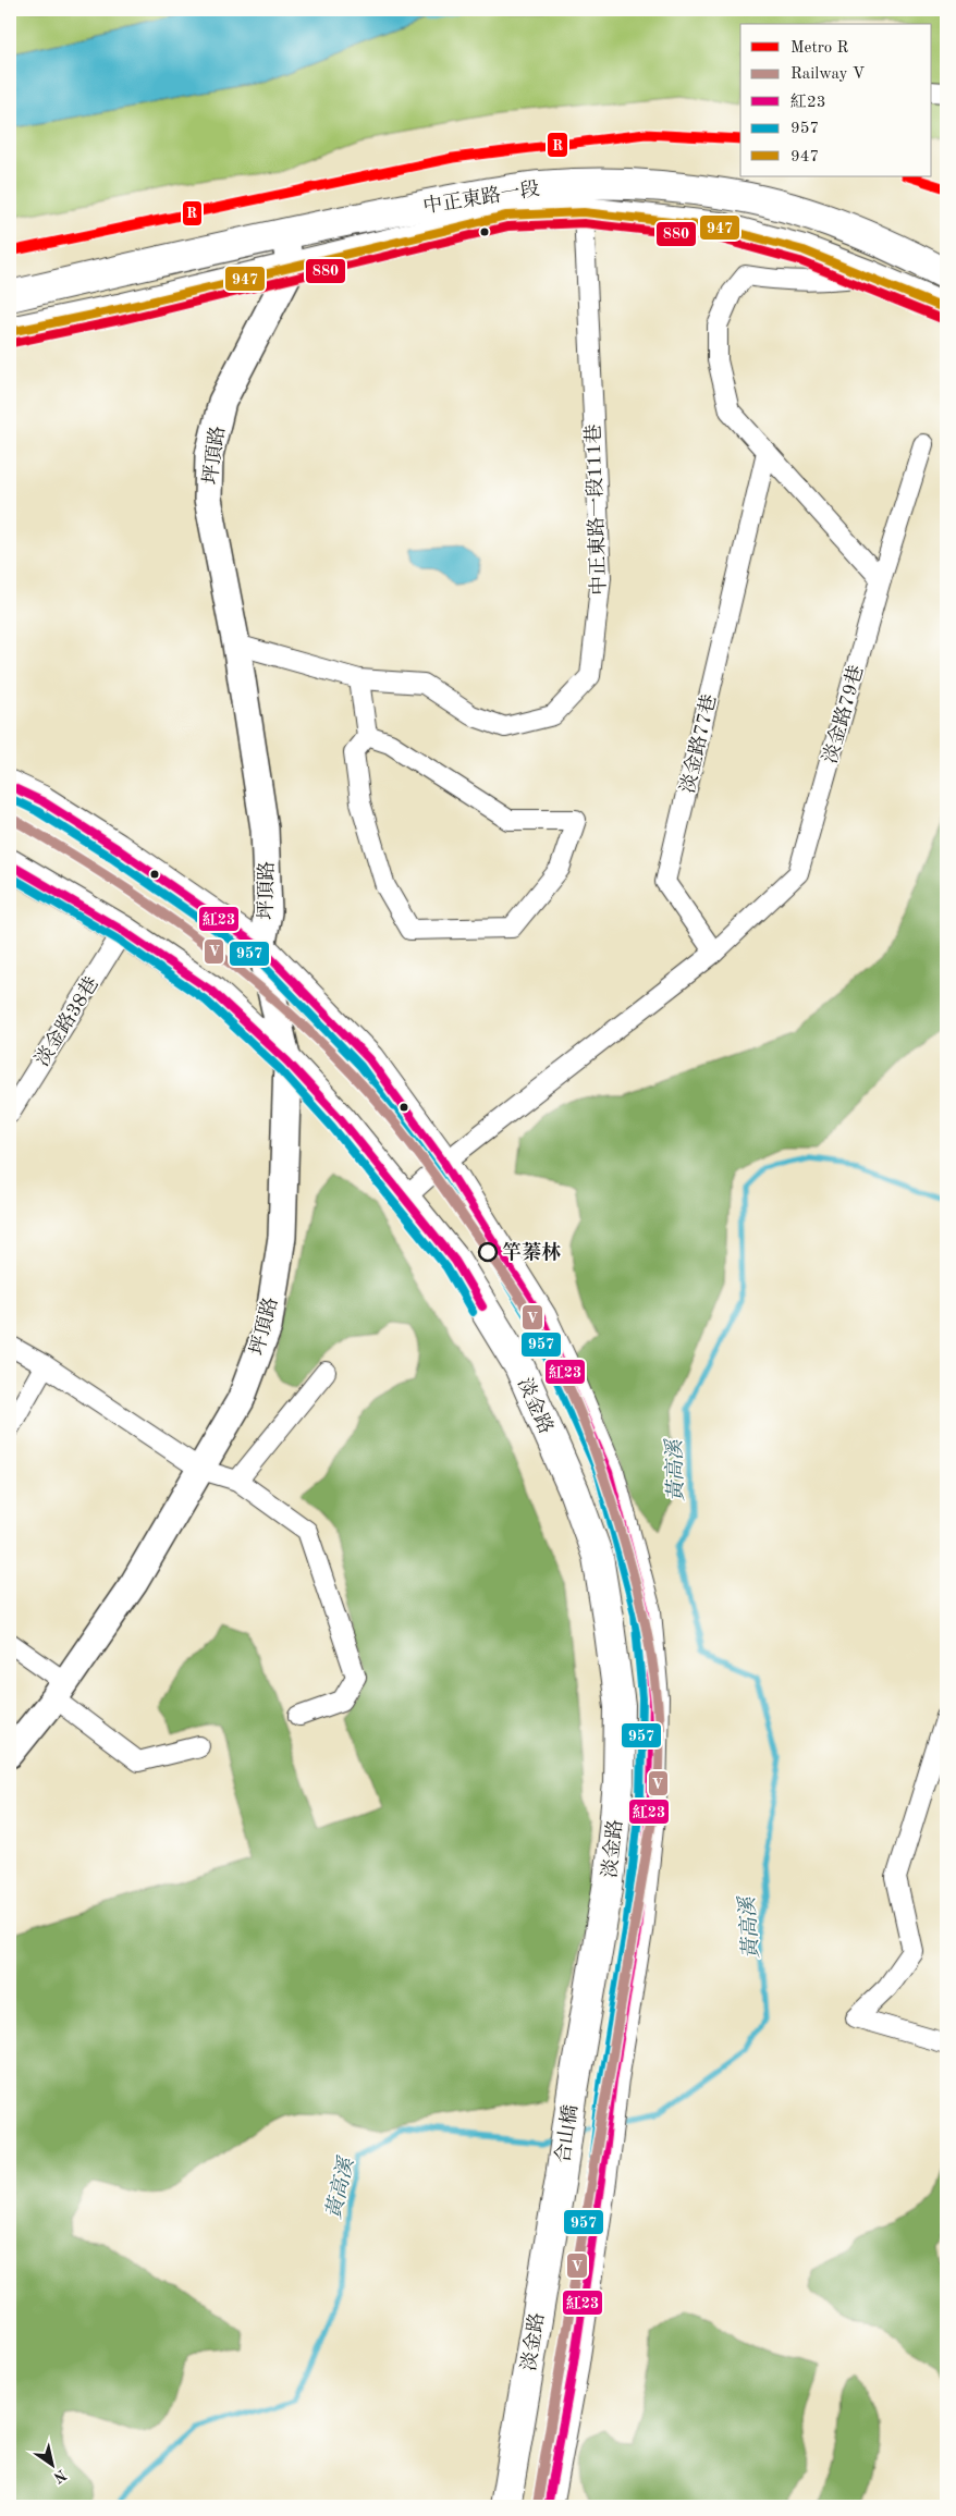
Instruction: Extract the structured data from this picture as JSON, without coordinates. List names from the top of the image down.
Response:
{
  "streets": {
    "main road": ["中正東路一段", "淡金路", "合山橋"],
    "street": [
      "坪頂路",
      "中正東路一段111巷",
      "淡金路79巷",
      "淡金路77巷",
      "淡金路38巷"
    ]
  },
  "crossings": [
    ["中正東路一段", "坪頂路"],
    ["中正東路一段", "中正東路一段111巷"],
    ["坪頂路", "中正東路一段111巷"],
    ["坪頂路", "淡金路"],
    ["淡金路79巷", "淡金路77巷"],
    ["淡金路38巷", "淡金路"],
    ["淡金路", "合山橋"]
  ],
  "water": ["黃高溪"],
  "places": ["竿蓁林"],
  "lines": [
    "metro line R",
    "transit line 947",
    "transit line 880",
    "transit line 紅23",
    "transit line 957",
    "rail line V"
  ],
  "legend": [
    "Metro R",
    "Railway V",
    "紅23",
    "957",
    "947"
  ],
  "north": "bottom right"
}
